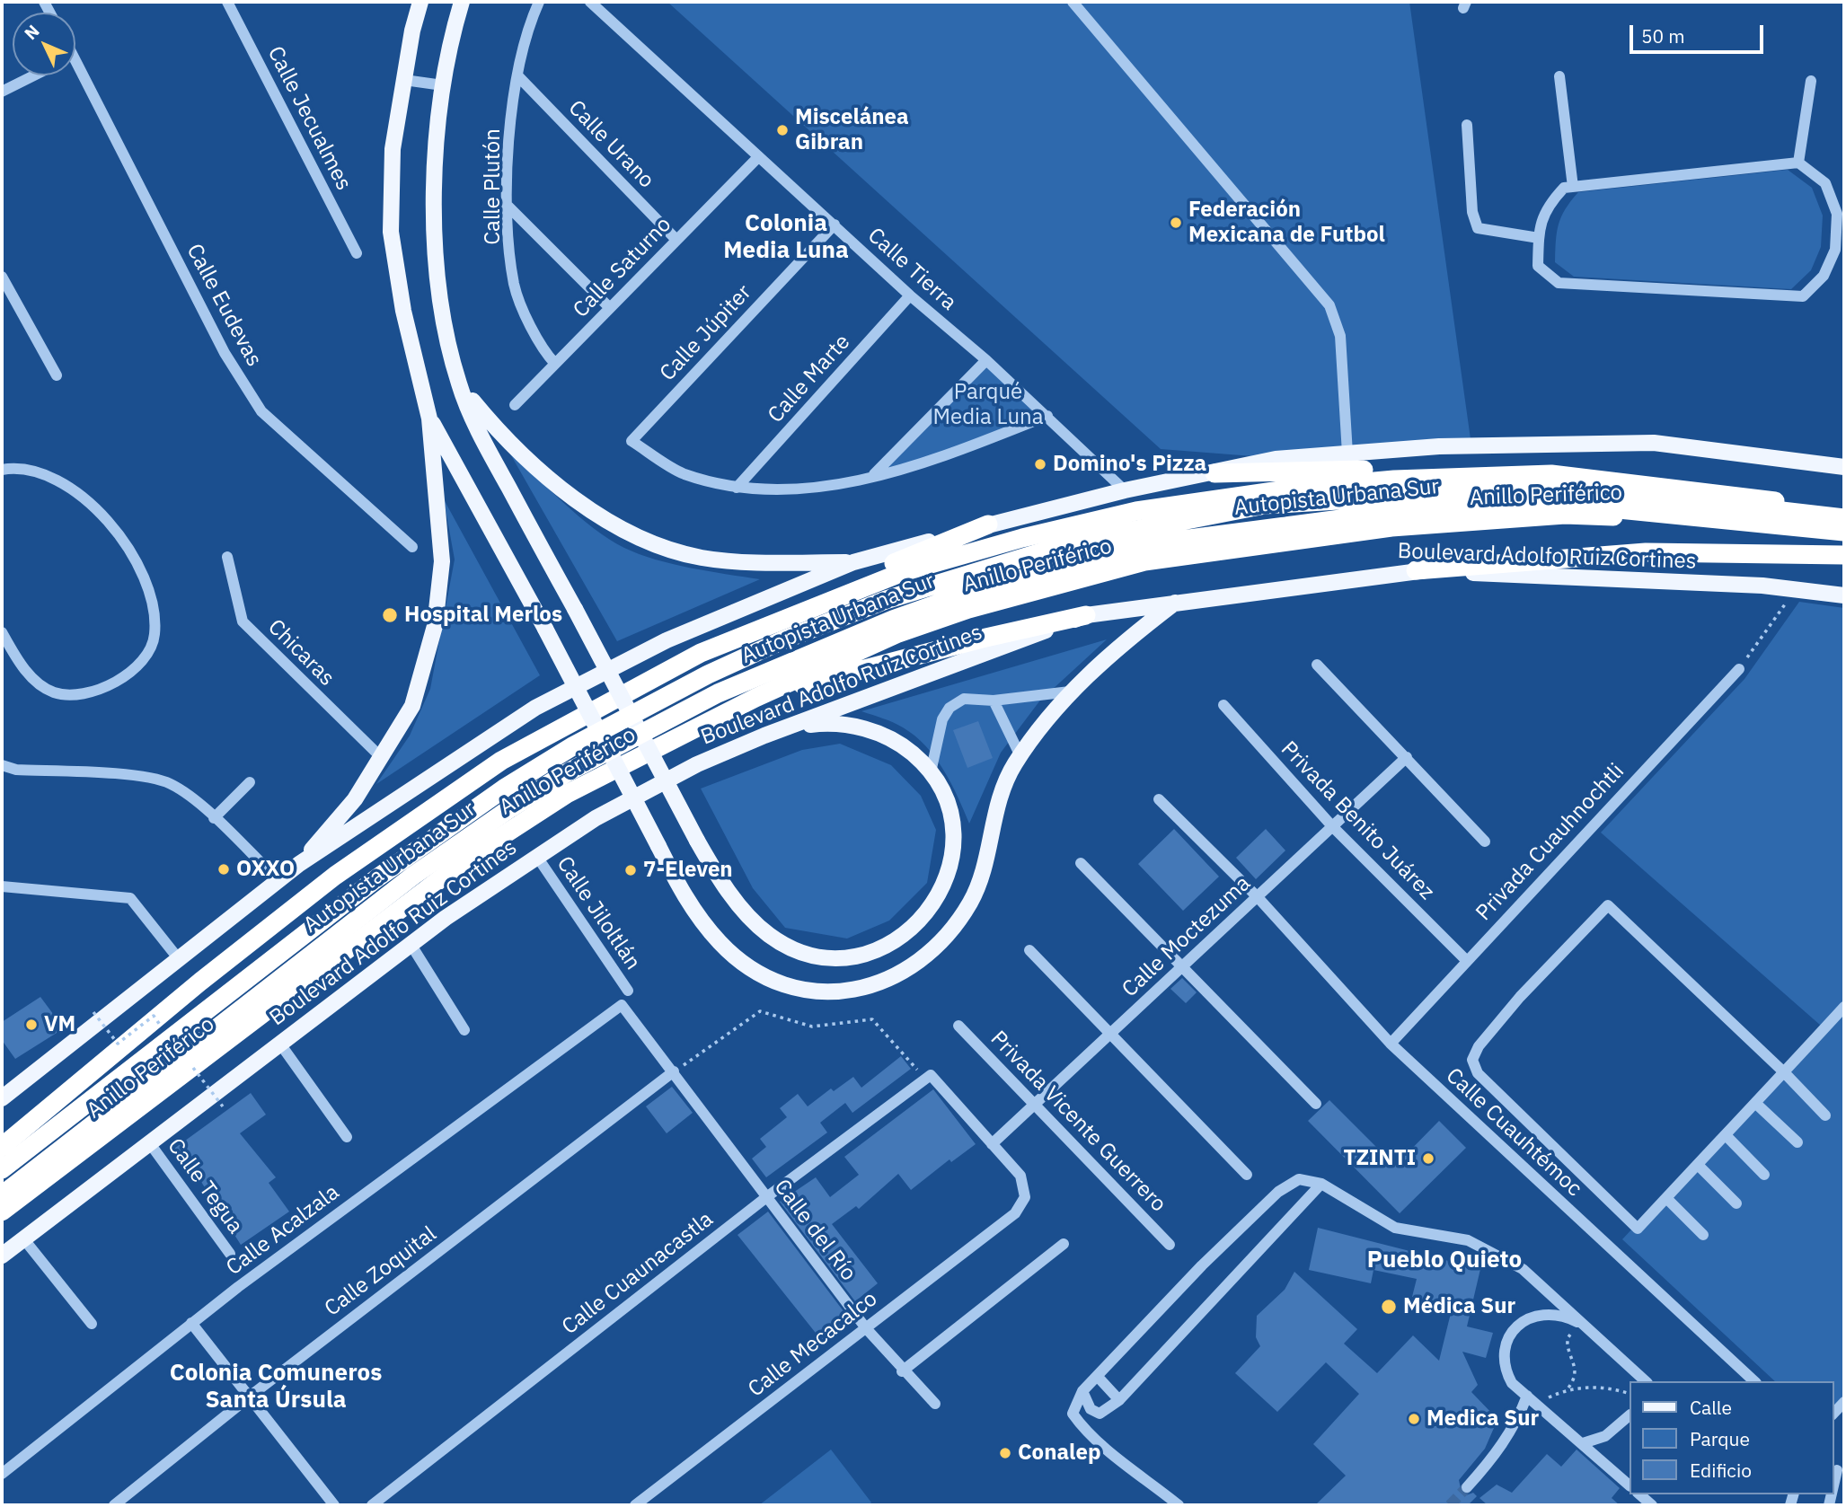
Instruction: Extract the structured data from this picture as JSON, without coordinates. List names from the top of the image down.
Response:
{
  "streets": {
    "highway": ["Anillo Periférico", "Autopista Urbana Sur"],
    "main road": ["Boulevard Adolfo Ruiz Cortines"],
    "street": [
      "Calle Jecualmes",
      "Calle Urano",
      "Calle Plutón",
      "Calle Saturno",
      "Calle Tierra",
      "Calle Eudevas",
      "Calle Júpiter",
      "Calle Marte",
      "Chicaras",
      "Privada Benito Juárez",
      "Privada Cuauhnochtli",
      "Calle Jiloltlán",
      "Calle Moctezuma",
      "Privada Vicente Guerrero",
      "Calle Cuauhtémoc",
      "Calle Tegua",
      "Calle Acalzala",
      "Calle del Río",
      "Calle Zoquital",
      "Calle Cuaunacastla",
      "Calle Mecacalco"
    ]
  },
  "crossings": [
    ["Calle Urano", "Calle Plutón"],
    ["Calle Urano", "Calle Saturno"],
    ["Calle Plutón", "Calle Saturno"],
    ["Calle Saturno", "Calle Tierra"],
    ["Calle Tierra", "Calle Júpiter"],
    ["Calle Tierra", "Calle Marte"],
    ["Calle Júpiter", "Calle Marte"],
    ["Boulevard Adolfo Ruiz Cortines", "Calle Jiloltlán"],
    ["Boulevard Adolfo Ruiz Cortines", "Calle Tegua"],
    ["Privada Benito Juárez", "Privada Cuauhnochtli"],
    ["Privada Benito Juárez", "Calle Moctezuma"],
    ["Privada Cuauhnochtli", "Calle Cuauhtémoc"],
    ["Calle Moctezuma", "Privada Vicente Guerrero"],
    ["Calle Moctezuma", "Calle Cuauhtémoc"],
    ["Calle Moctezuma", "Calle Mecacalco"],
    ["Calle Acalzala", "Calle del Río"],
    ["Calle Acalzala", "Calle Zoquital"],
    ["Calle del Río", "Calle Zoquital"],
    ["Calle del Río", "Calle Cuaunacastla"],
    ["Calle del Río", "Calle Mecacalco"]
  ],
  "districts": ["Colonia Media Luna", "Pueblo Quieto", "Colonia Comuneros Santa Úrsula"],
  "parks": ["Parqué Media Luna"],
  "places": [
    "Miscelánea Gibran",
    "Federación Mexicana de Futbol",
    "Domino's Pizza",
    "Hospital Merlos",
    "OXXO",
    "7-Eleven",
    "VM",
    "TZINTI",
    "Médica Sur",
    "Medica Sur",
    "Conalep"
  ],
  "legend": ["Calle", "Parque", "Edificio"],
  "scale_bar": "50 m",
  "north": "top left"
}
